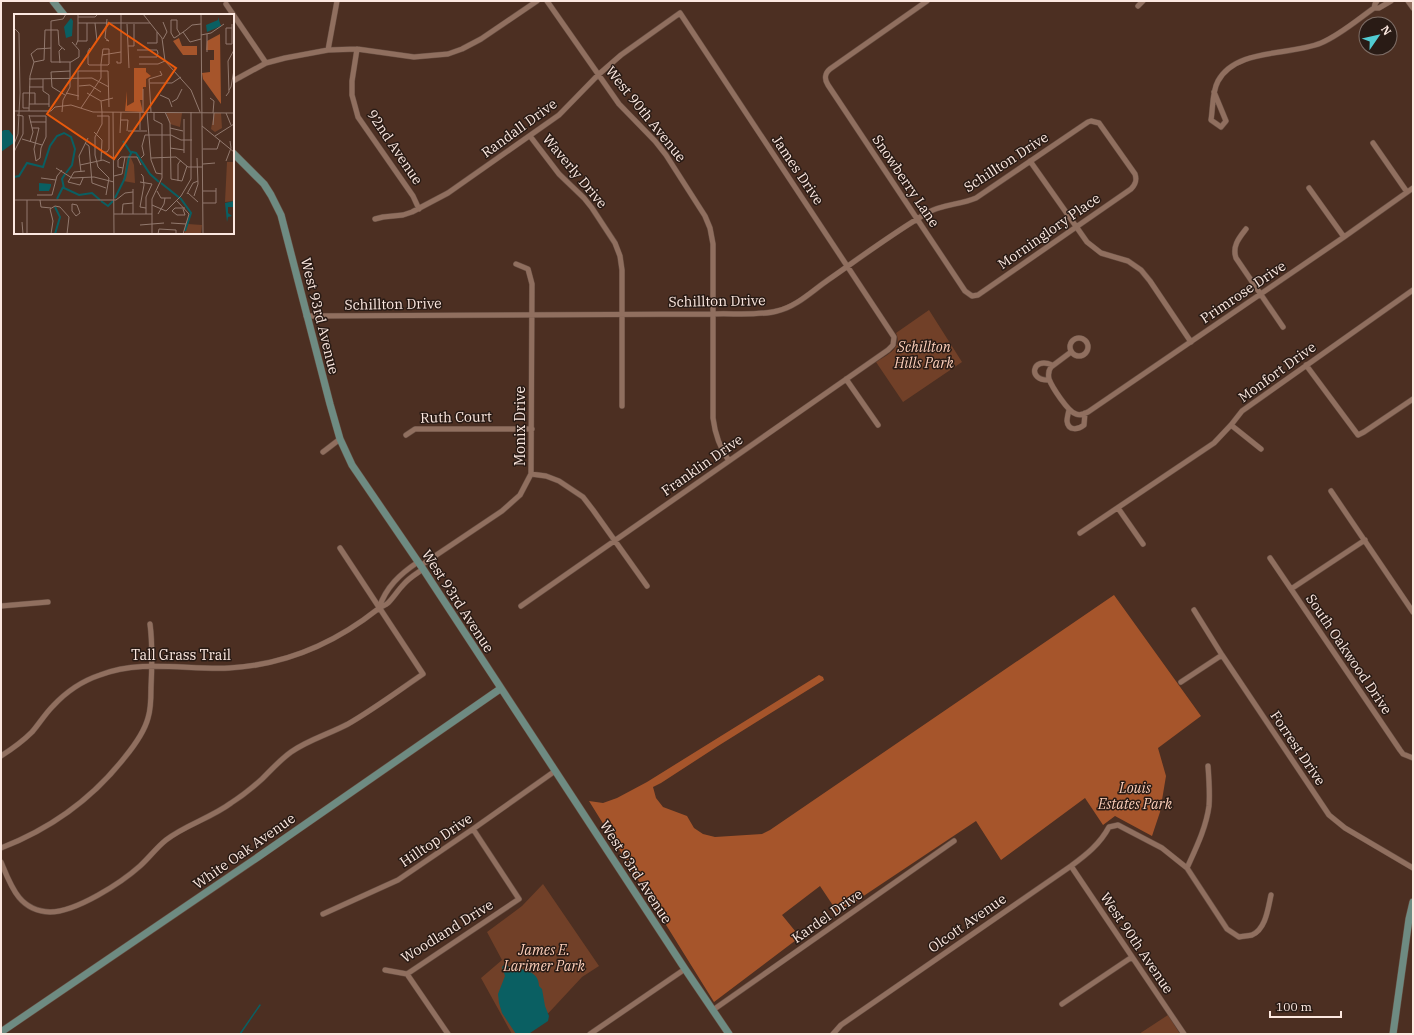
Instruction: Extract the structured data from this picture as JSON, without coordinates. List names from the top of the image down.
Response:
{
  "streets": {
    "street": [
      "West 90th Avenue",
      "Randall Drive",
      "92nd Avenue",
      "Schillton Drive",
      "James Drive",
      "Waverly Drive",
      "Snowberry Lane",
      "Morninglory Place",
      "Primrose Drive",
      "West 93rd Avenue",
      "Monfort Drive",
      "Ruth Court",
      "Monix Drive",
      "Franklin Drive",
      "South Oakwood Drive",
      "Tall Grass Trail",
      "Forrest Drive",
      "Hilltop Drive",
      "White Oak Avenue",
      "Kardel Drive",
      "Olcott Avenue",
      "Woodland Drive"
    ]
  },
  "crossings": [
    ["West 90th Avenue", "Randall Drive"],
    ["West 90th Avenue", "Schillton Drive"],
    ["West 90th Avenue", "Franklin Drive"],
    ["West 90th Avenue", "Olcott Avenue"],
    ["Randall Drive", "92nd Avenue"],
    ["Randall Drive", "James Drive"],
    ["Randall Drive", "Waverly Drive"],
    ["Schillton Drive", "James Drive"],
    ["Schillton Drive", "Waverly Drive"],
    ["Schillton Drive", "Snowberry Lane"],
    ["Schillton Drive", "Morninglory Place"],
    ["Schillton Drive", "West 93rd Avenue"],
    ["Schillton Drive", "Monix Drive"],
    ["James Drive", "Franklin Drive"],
    ["Snowberry Lane", "Morninglory Place"],
    ["West 93rd Avenue", "Monix Drive"],
    ["West 93rd Avenue", "Tall Grass Trail"],
    ["West 93rd Avenue", "Hilltop Drive"],
    ["West 93rd Avenue", "White Oak Avenue"],
    ["West 93rd Avenue", "Kardel Drive"],
    ["Ruth Court", "Monix Drive"],
    ["Monix Drive", "Tall Grass Trail"],
    ["Hilltop Drive", "Woodland Drive"]
  ],
  "parks": ["Schillton Hills Park", "Louis Estates Park", "James E. Larimer Park"],
  "scale_bar": "100 m",
  "north": "top right"
}
